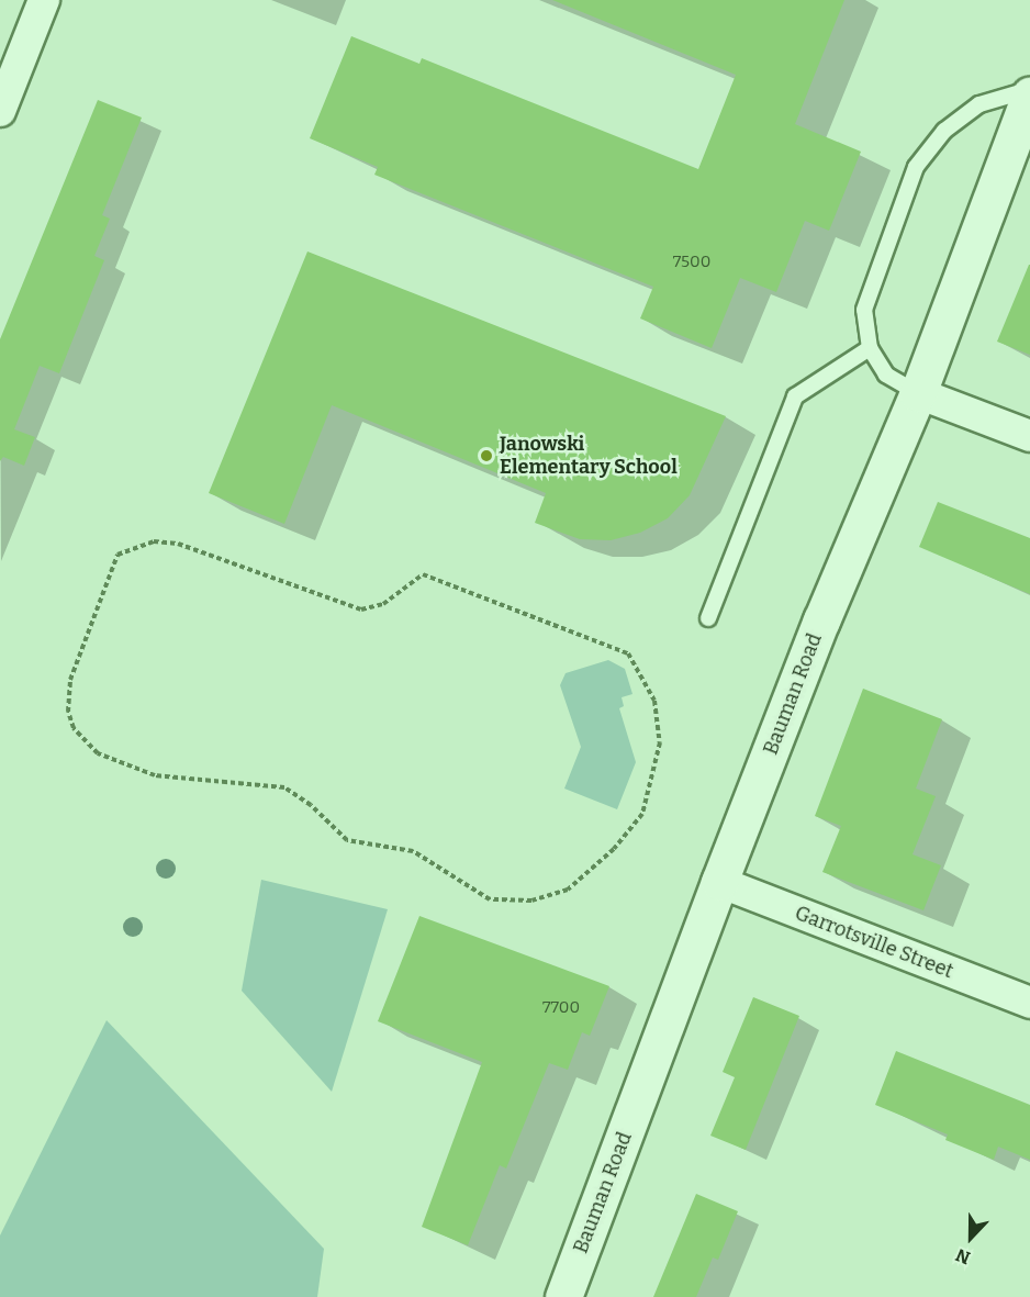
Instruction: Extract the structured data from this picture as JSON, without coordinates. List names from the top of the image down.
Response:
{
  "streets": {
    "street": ["Bauman Road", "Garrotsville Street"]
  },
  "crossings": [
    ["Bauman Road", "Garrotsville Street"]
  ],
  "places": ["Janowski Elementary School"],
  "house_numbers": ["7500", "7700"],
  "north": "bottom"
}
